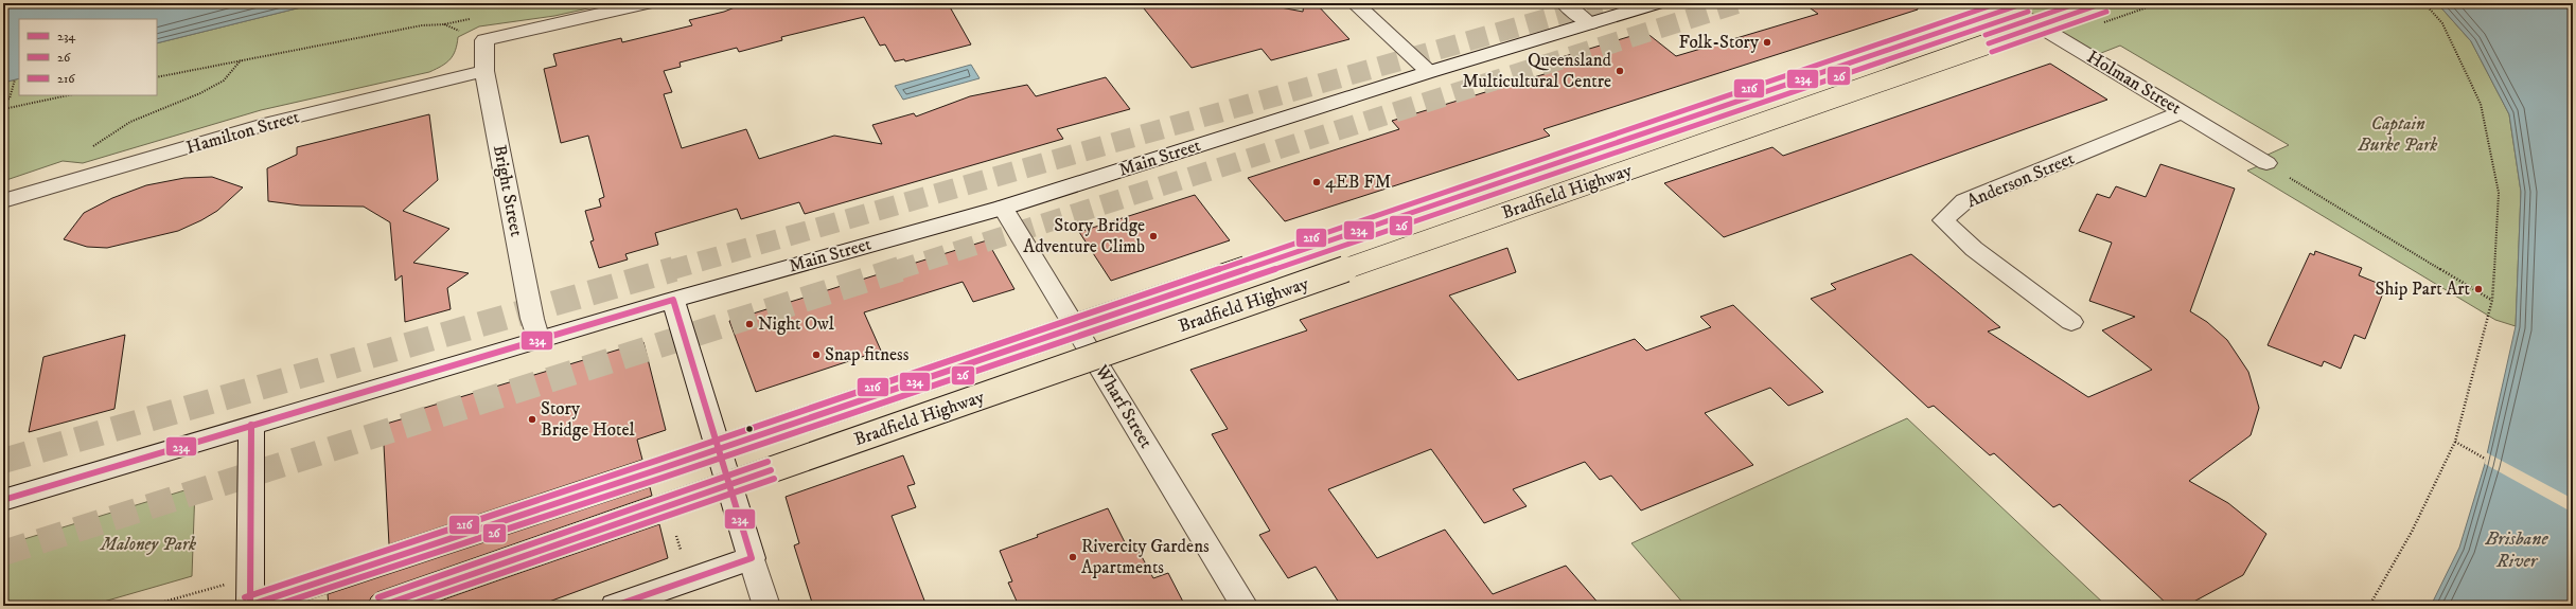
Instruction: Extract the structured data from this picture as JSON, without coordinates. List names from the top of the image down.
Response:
{
  "streets": {
    "highway": ["Bradfield Highway"],
    "street": [
      "Holman Street",
      "Hamilton Street",
      "Main Street",
      "Anderson Street",
      "Bright Street",
      "Wharf Street"
    ]
  },
  "crossings": [
    ["Holman Street", "Anderson Street"],
    ["Hamilton Street", "Bright Street"],
    ["Main Street", "Bright Street"],
    ["Main Street", "Wharf Street"]
  ],
  "water": ["Brisbane River"],
  "parks": ["Captain Burke Park", "Maloney Park"],
  "places": [
    "Folk-Story",
    "Queensland Multicultural Centre",
    "4EB FM",
    "Story Bridge Adventure Climb",
    "Ship Part Art",
    "Night Owl",
    "Snap fitness",
    "Story Bridge Hotel",
    "Rivercity Gardens Apartments"
  ],
  "lines": ["transit line 234", "transit line 216", "transit line 26"],
  "legend": ["234", "26", "216"]
}
